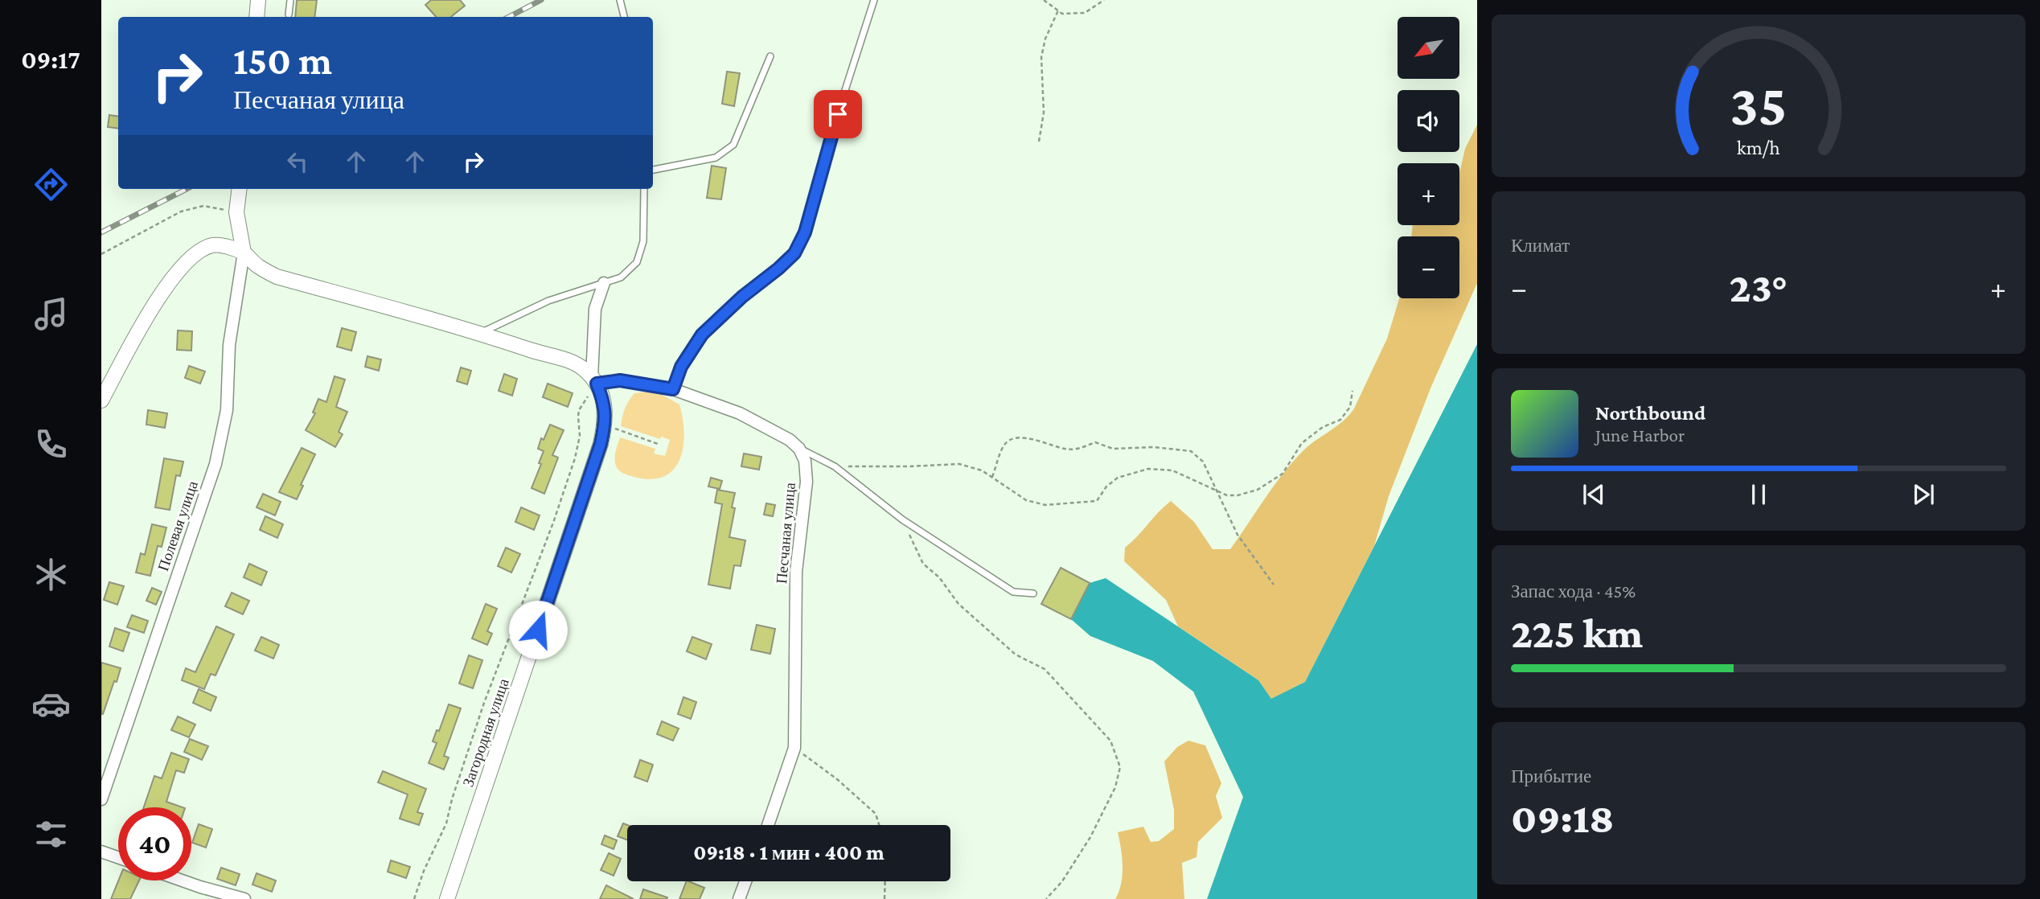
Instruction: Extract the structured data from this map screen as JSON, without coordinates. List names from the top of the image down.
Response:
{
  "streets": {
    "street": ["Полевая улица", "Песчаная улица", "Загородная улица"]
  },
  "north": "bottom left",
  "page": {
    "tabs": "09:17",
    "map_buttons": ["+", "−"],
    "turn": ["150 m", "Песчаная улица"],
    "tile": [
      "Климат",
      ["Запас хода · 45%", "225 km"],
      ["Прибытие", "09:18"]
    ],
    "heat": ["−", "23°", "+"],
    "song": ["Northbound", "June Harbor"],
    "limit": "40",
    "trip": "09:18 · 1 мин · 400 m",
    "gauge": ["35", "km/h"]
  }
}
